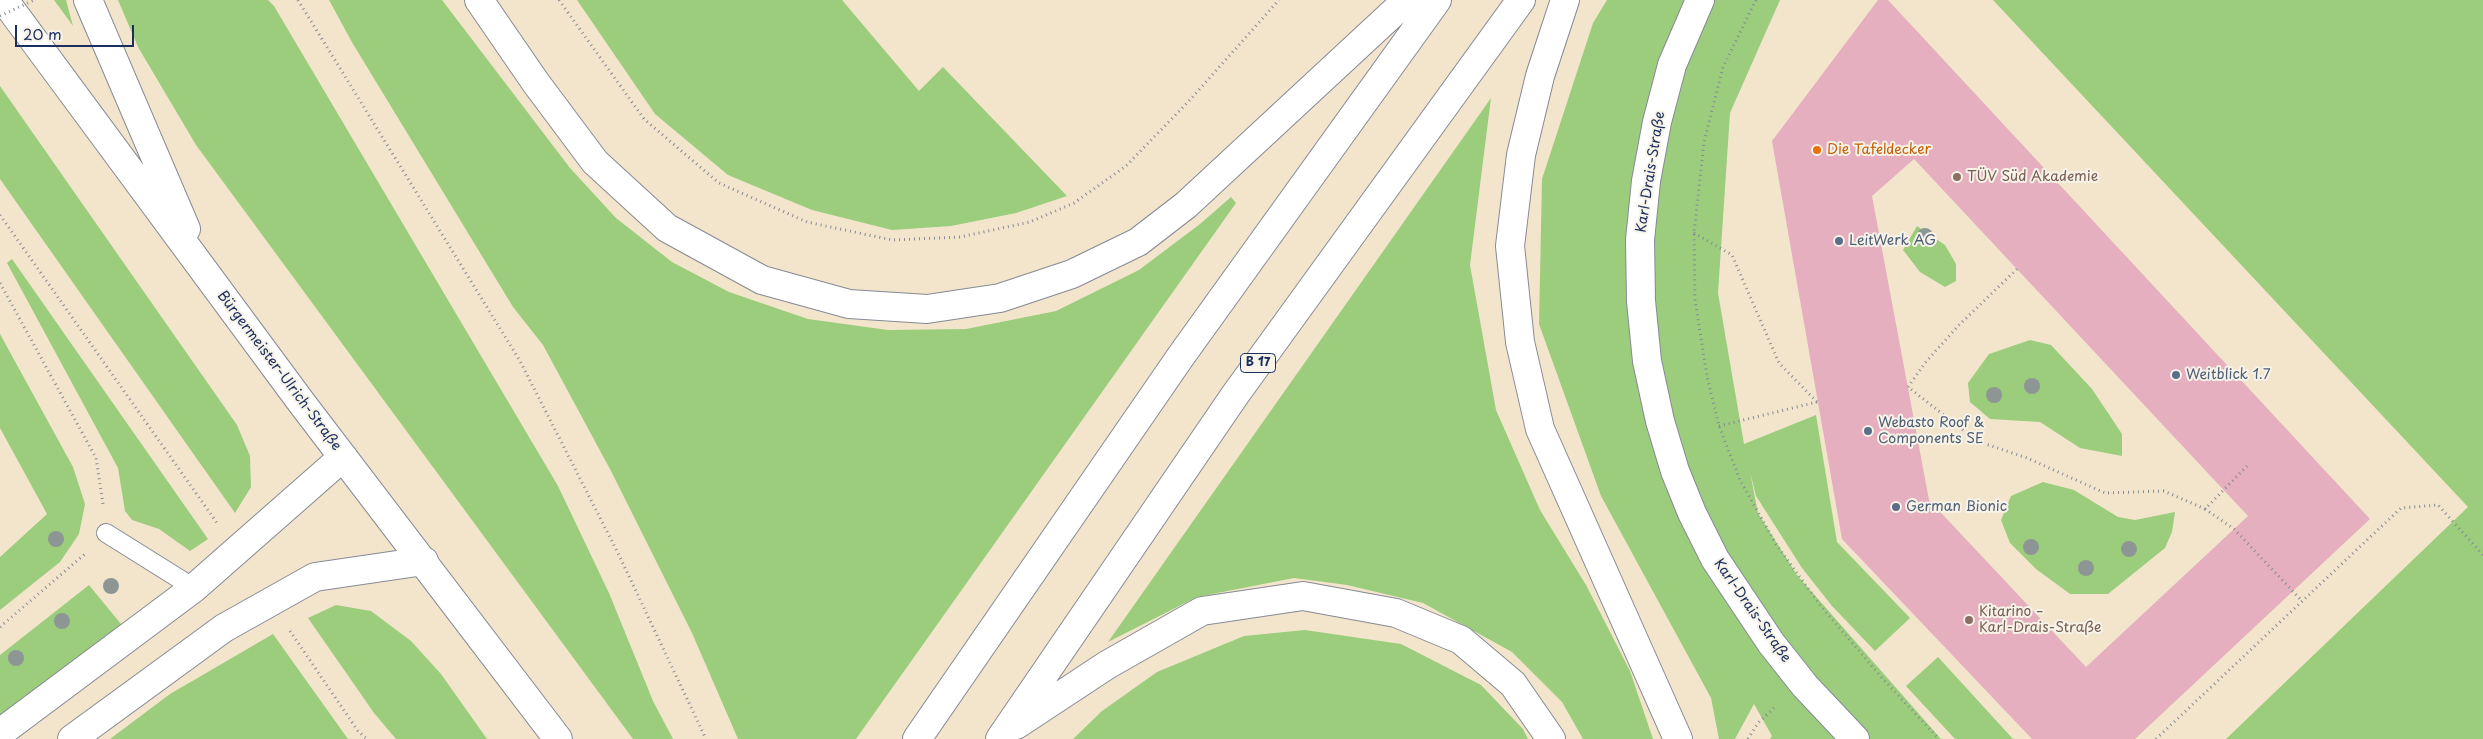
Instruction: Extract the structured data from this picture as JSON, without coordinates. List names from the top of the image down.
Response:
{
  "streets": {
    "main road": ["Karl-Drais-Straße", "B 17", "Bürgermeister-Ulrich-Straße"]
  },
  "places": [
    "Die Tafeldecker",
    "TÜV Süd Akademie",
    "LeitWerk AG",
    "Weitblick 1.7",
    "Webasto Roof & Components SE",
    "German Bionic",
    "Kitarino – Karl-Drais-Straße"
  ],
  "scale_bar": "20 m"
}
